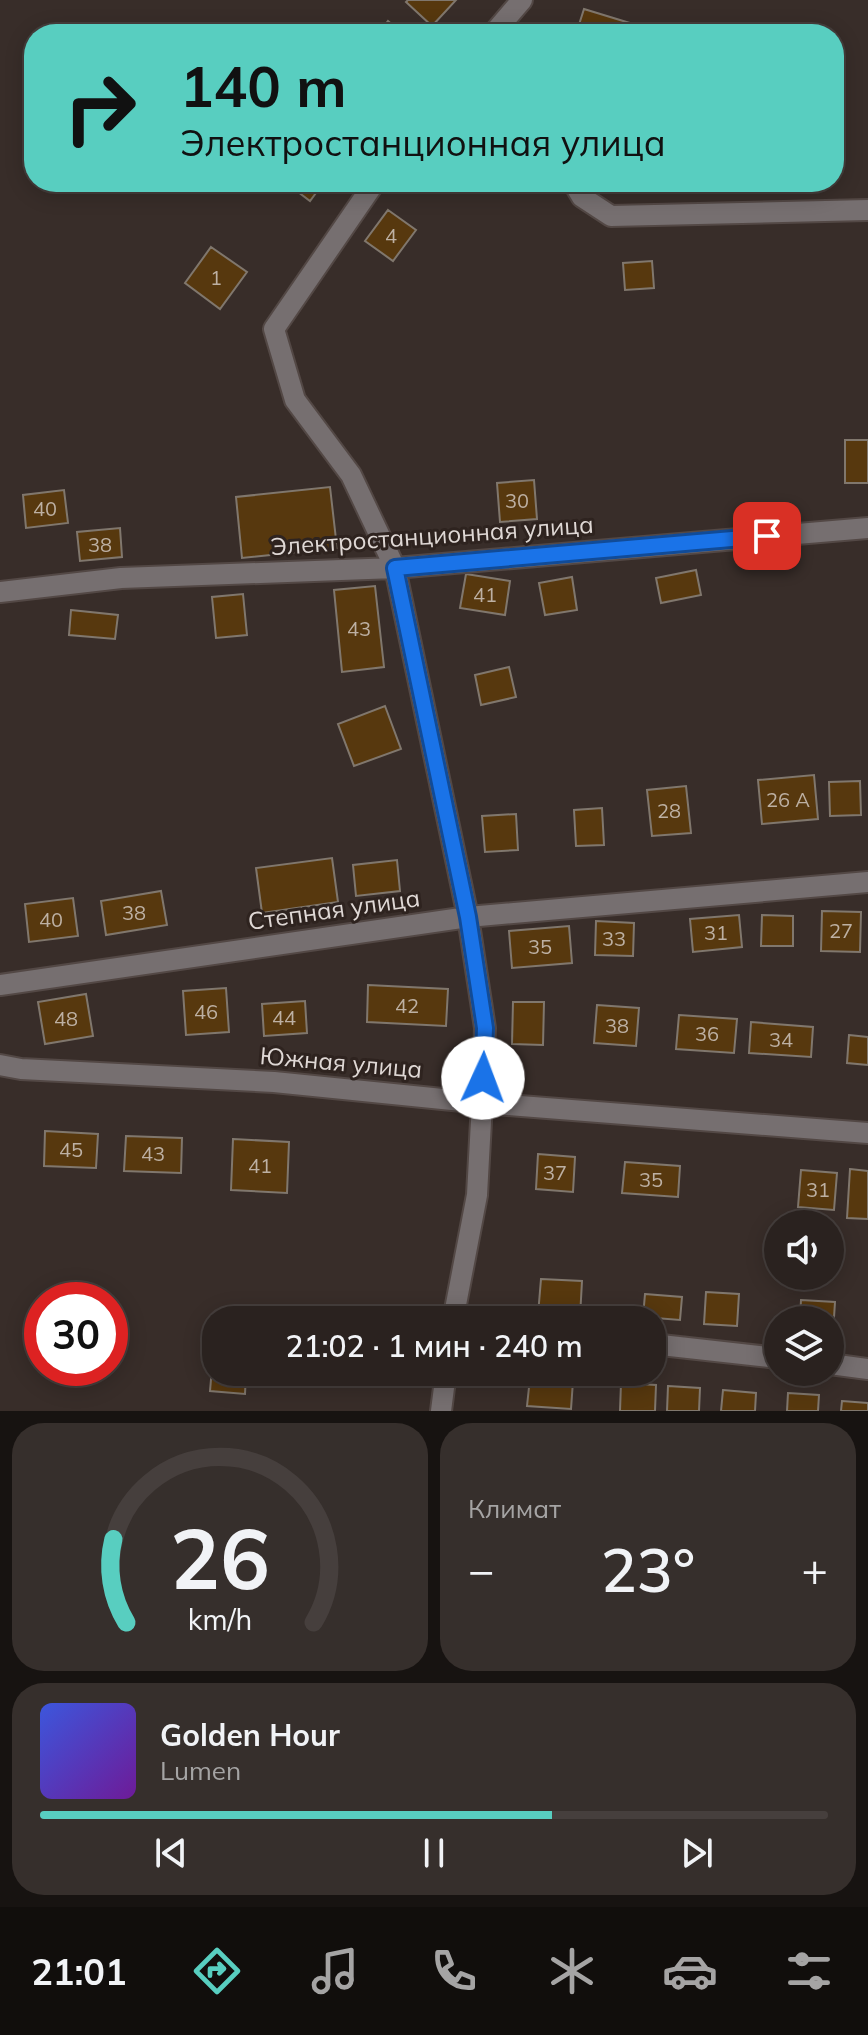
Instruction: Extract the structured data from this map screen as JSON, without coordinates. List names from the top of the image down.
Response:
{
  "streets": {
    "street": ["Электростанционная улица", "Степная улица", "Южная улица"]
  },
  "house_numbers": [
    "4",
    "1",
    "30",
    "40",
    "38",
    "41",
    "43",
    "26 А",
    "28",
    "38",
    "40",
    "27",
    "31",
    "33",
    "35",
    "42",
    "46",
    "44",
    "48",
    "38",
    "36",
    "34",
    "45",
    "43",
    "41",
    "37",
    "35",
    "31"
  ],
  "page": {
    "turn": ["140 m", "Электростанционная улица"],
    "limit": "30",
    "trip": "21:02 · 1 мин · 240 m",
    "tile": "Климат",
    "heat": ["−", "23°", "+"],
    "song": ["Golden Hour", "Lumen"],
    "tabs": "21:01",
    "gauge": ["26", "km/h"]
  }
}
